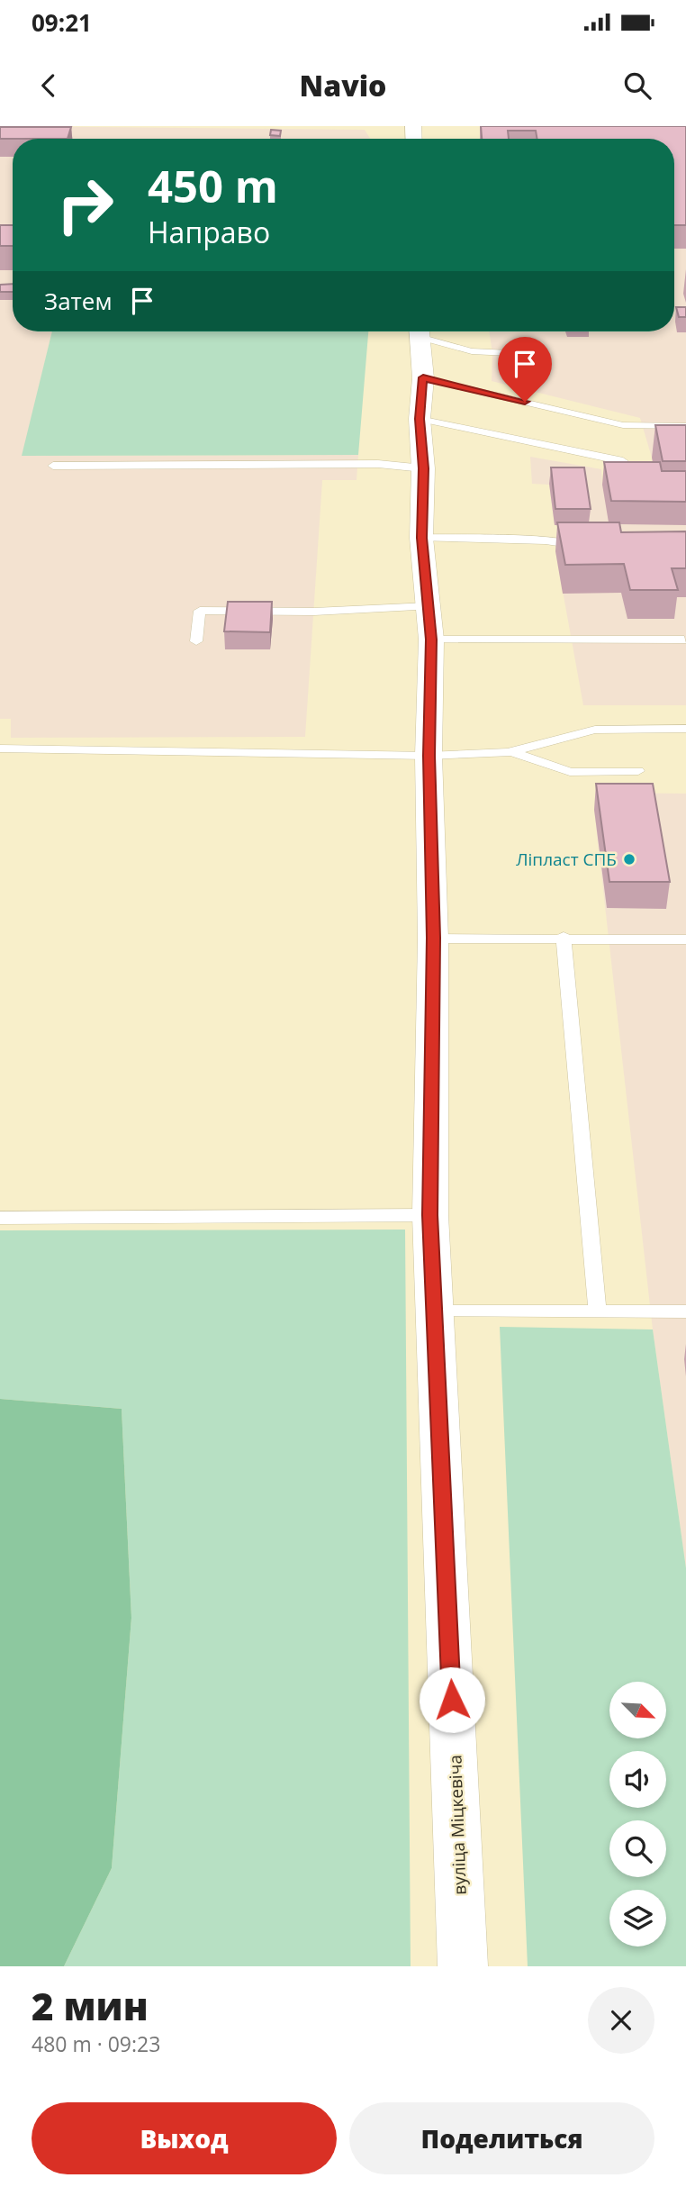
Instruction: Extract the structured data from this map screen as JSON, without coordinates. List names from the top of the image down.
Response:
{
  "streets": {
    "street": ["вуліца Міцкевіча"]
  },
  "places": ["Ліпласт СПБ"],
  "north": "bottom right",
  "page": {
    "status": "09:21",
    "header": "Navio",
    "turn": ["450 m", "Направо"],
    "then": "Затем",
    "heading": ["2 мин", "480 m · 09:23"],
    "buttons": ["Выход", "Поделиться"]
  }
}
